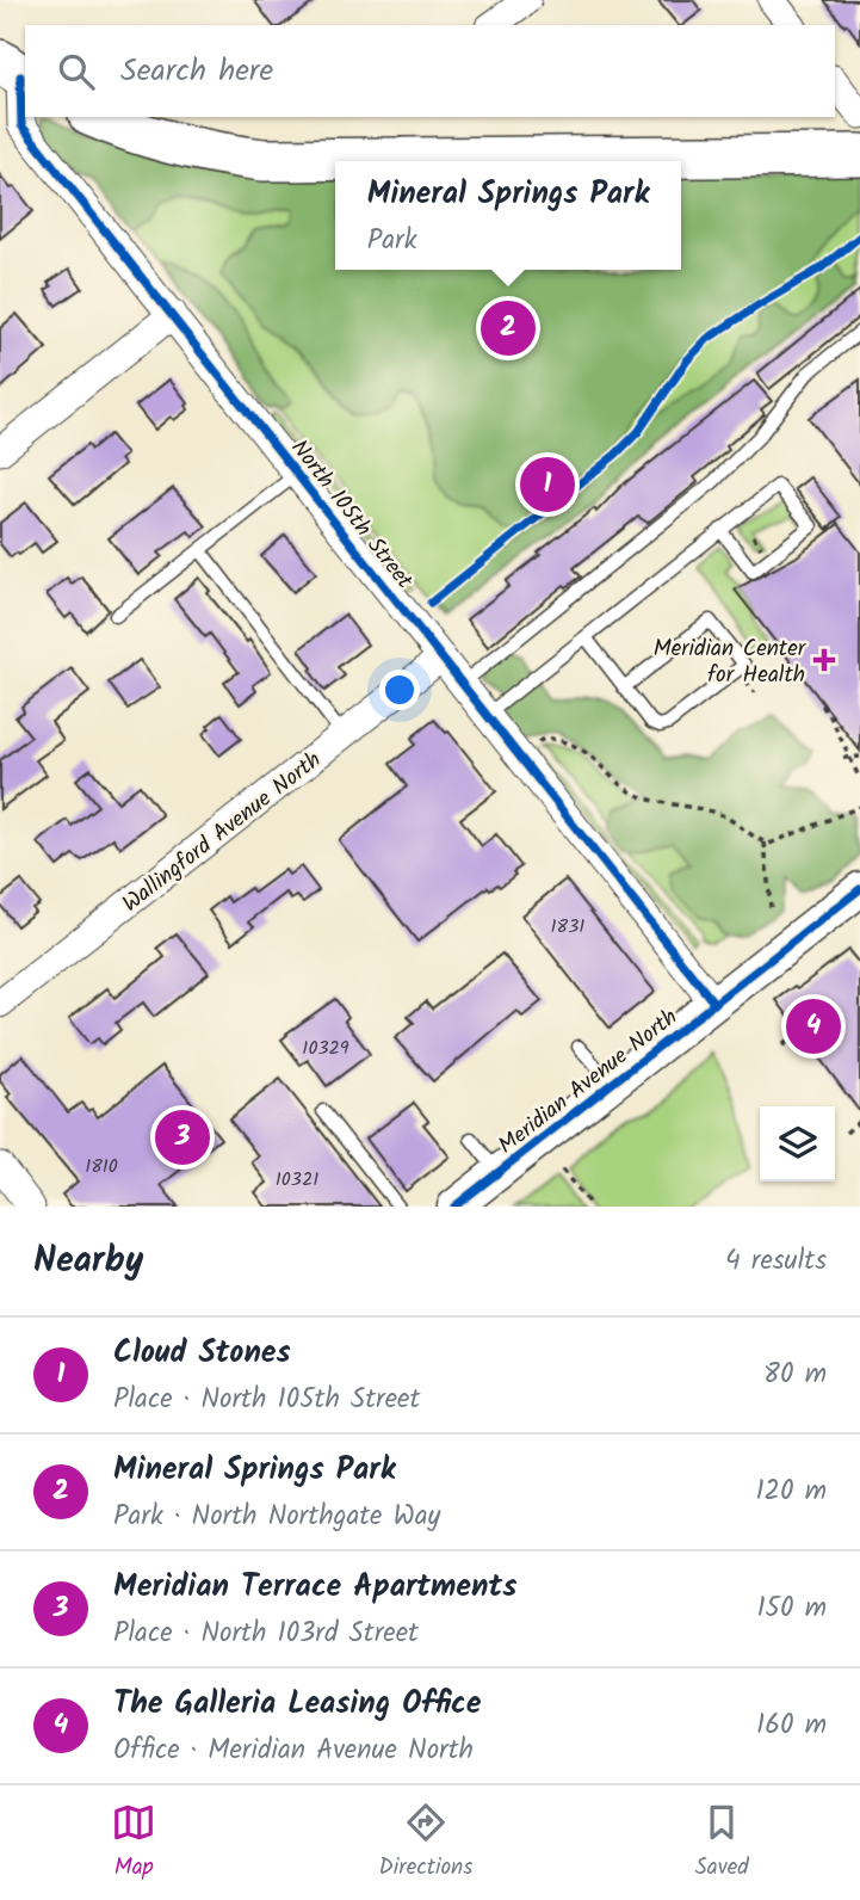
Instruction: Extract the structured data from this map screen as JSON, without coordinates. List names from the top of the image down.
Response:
{
  "streets": {
    "street": ["North 105th Street", "Wallingford Avenue North", "Meridian Avenue North"]
  },
  "crossings": [
    ["North 105th Street", "Wallingford Avenue North"],
    ["North 105th Street", "Meridian Avenue North"]
  ],
  "places": {
    "health": ["Meridian Center for Health"]
  },
  "house_numbers": [
    "1831",
    "10329",
    "1810",
    "10321"
  ],
  "page": {
    "search": "Search here",
    "popup": ["Mineral Springs Park", "Park"],
    "pins": [
      "2",
      "1",
      "4",
      "3"
    ],
    "heading": ["Nearby", "4 results"],
    "list": [
      {
        "mark": "1",
        "name": "Cloud Stones",
        "note": "Place · North 105th Street",
        "value": "80 m"
      },
      {
        "mark": "2",
        "name": "Mineral Springs Park",
        "note": "Park · North Northgate Way",
        "value": "120 m"
      },
      {
        "mark": "3",
        "name": "Meridian Terrace Apartments",
        "note": "Place · North 103rd Street",
        "value": "150 m"
      },
      {
        "mark": "4",
        "name": "The Galleria Leasing Office",
        "note": "Office · Meridian Avenue North",
        "value": "160 m"
      }
    ],
    "nav": ["Map", "Directions", "Saved"]
  }
}
